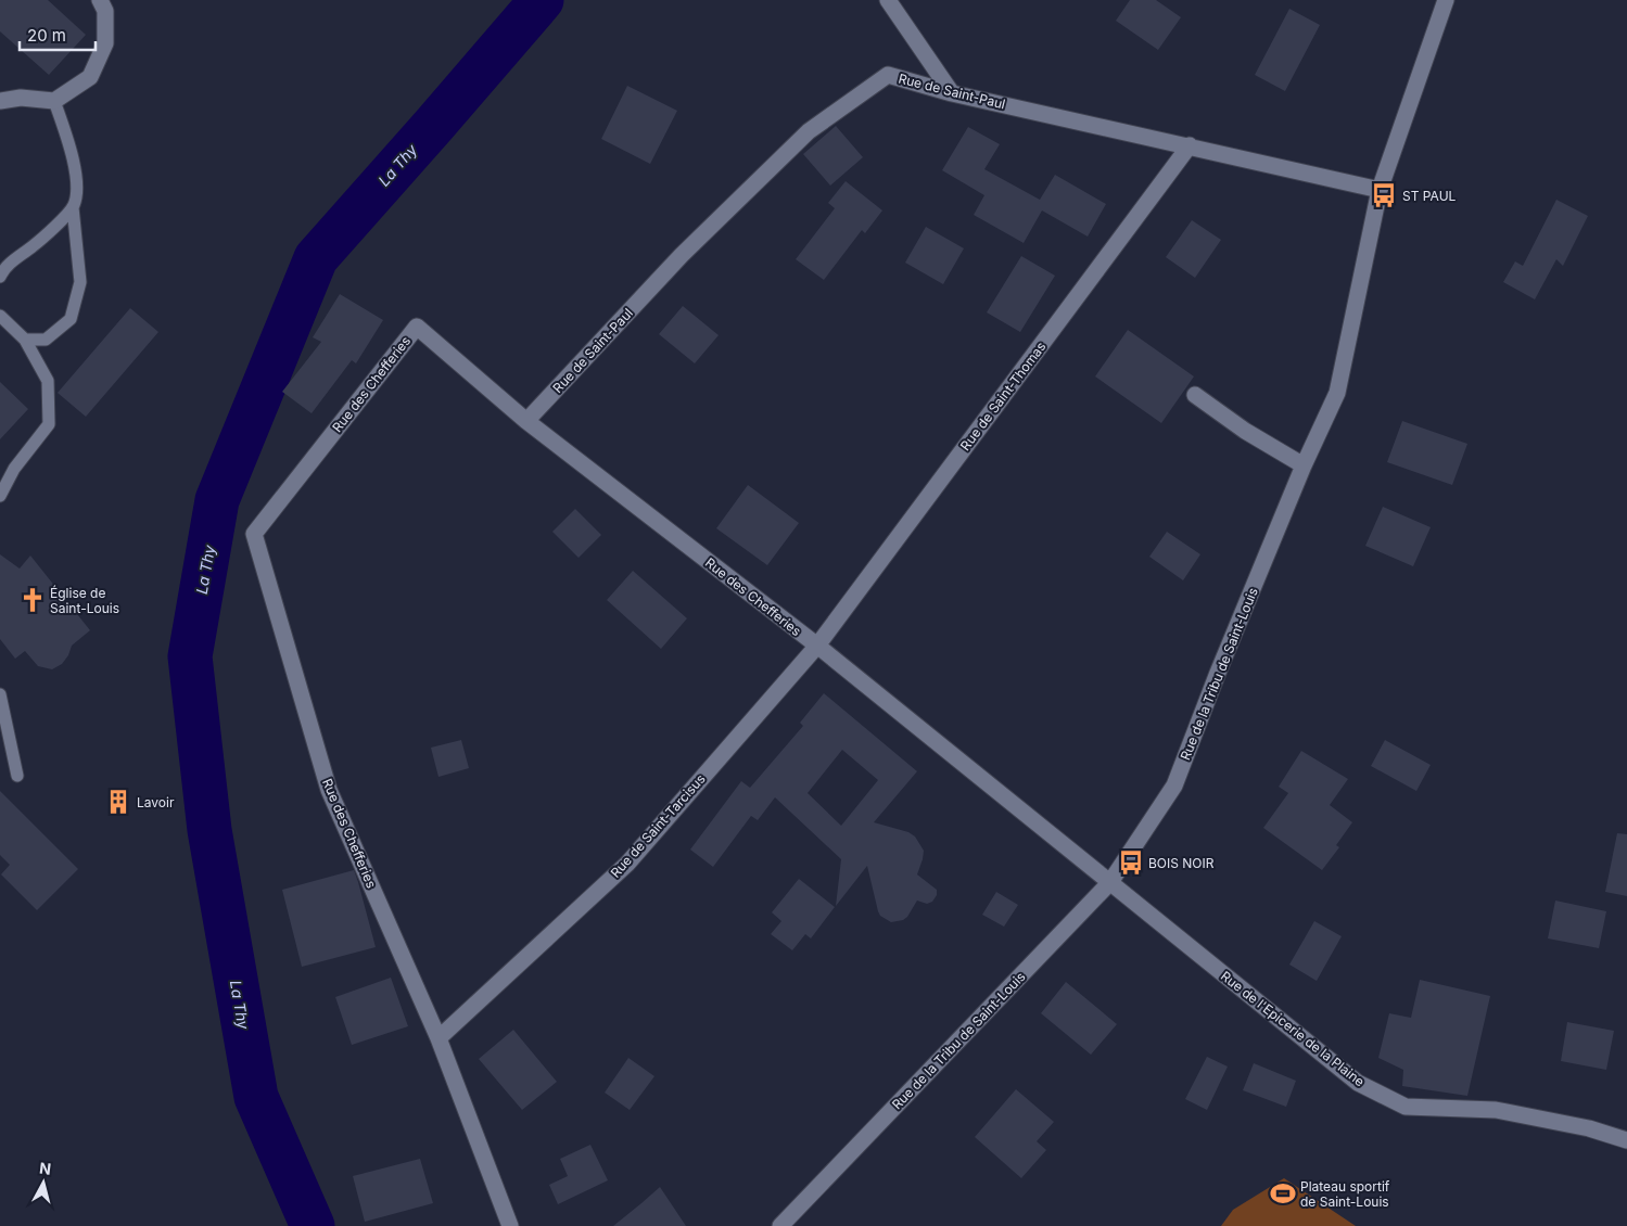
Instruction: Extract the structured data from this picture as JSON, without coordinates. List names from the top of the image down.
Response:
{
  "streets": {
    "street": [
      "Rue de Saint-Paul",
      "Rue des Chefferies",
      "Rue de Saint-Thomas",
      "Rue de la Tribu de Saint-Louis",
      "Rue de Saint-Tarcisus",
      "Rue de l'Epicerie de la Plaine"
    ]
  },
  "crossings": [
    ["Rue de Saint-Paul", "Rue des Chefferies"],
    ["Rue de Saint-Paul", "Rue de Saint-Thomas"],
    ["Rue de Saint-Paul", "Rue de la Tribu de Saint-Louis"],
    ["Rue des Chefferies", "Rue de Saint-Thomas"],
    ["Rue des Chefferies", "Rue de la Tribu de Saint-Louis"],
    ["Rue des Chefferies", "Rue de Saint-Tarcisus"],
    ["Rue des Chefferies", "Rue de l'Epicerie de la Plaine"],
    ["Rue de Saint-Thomas", "Rue de Saint-Tarcisus"],
    ["Rue de la Tribu de Saint-Louis", "Rue de l'Epicerie de la Plaine"]
  ],
  "water": ["La Thy"],
  "places": {
    "bus stop": ["ST PAUL", "BOIS NOIR"],
    "church": ["Église de Saint-Louis"],
    "building": ["Lavoir"],
    "sports": ["Plateau sportif de Saint-Louis"]
  },
  "scale_bar": "20 m",
  "north": "top"
}
